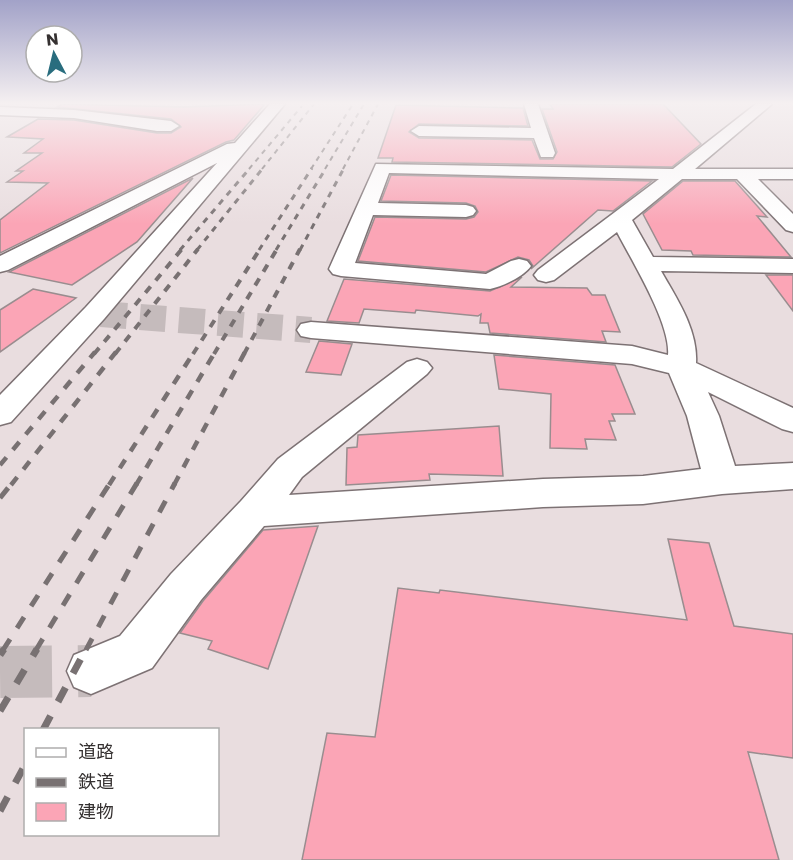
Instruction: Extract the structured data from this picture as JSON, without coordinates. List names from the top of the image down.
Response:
{
  "legend": ["道路", "鉄道", "建物"],
  "north": "top"
}
